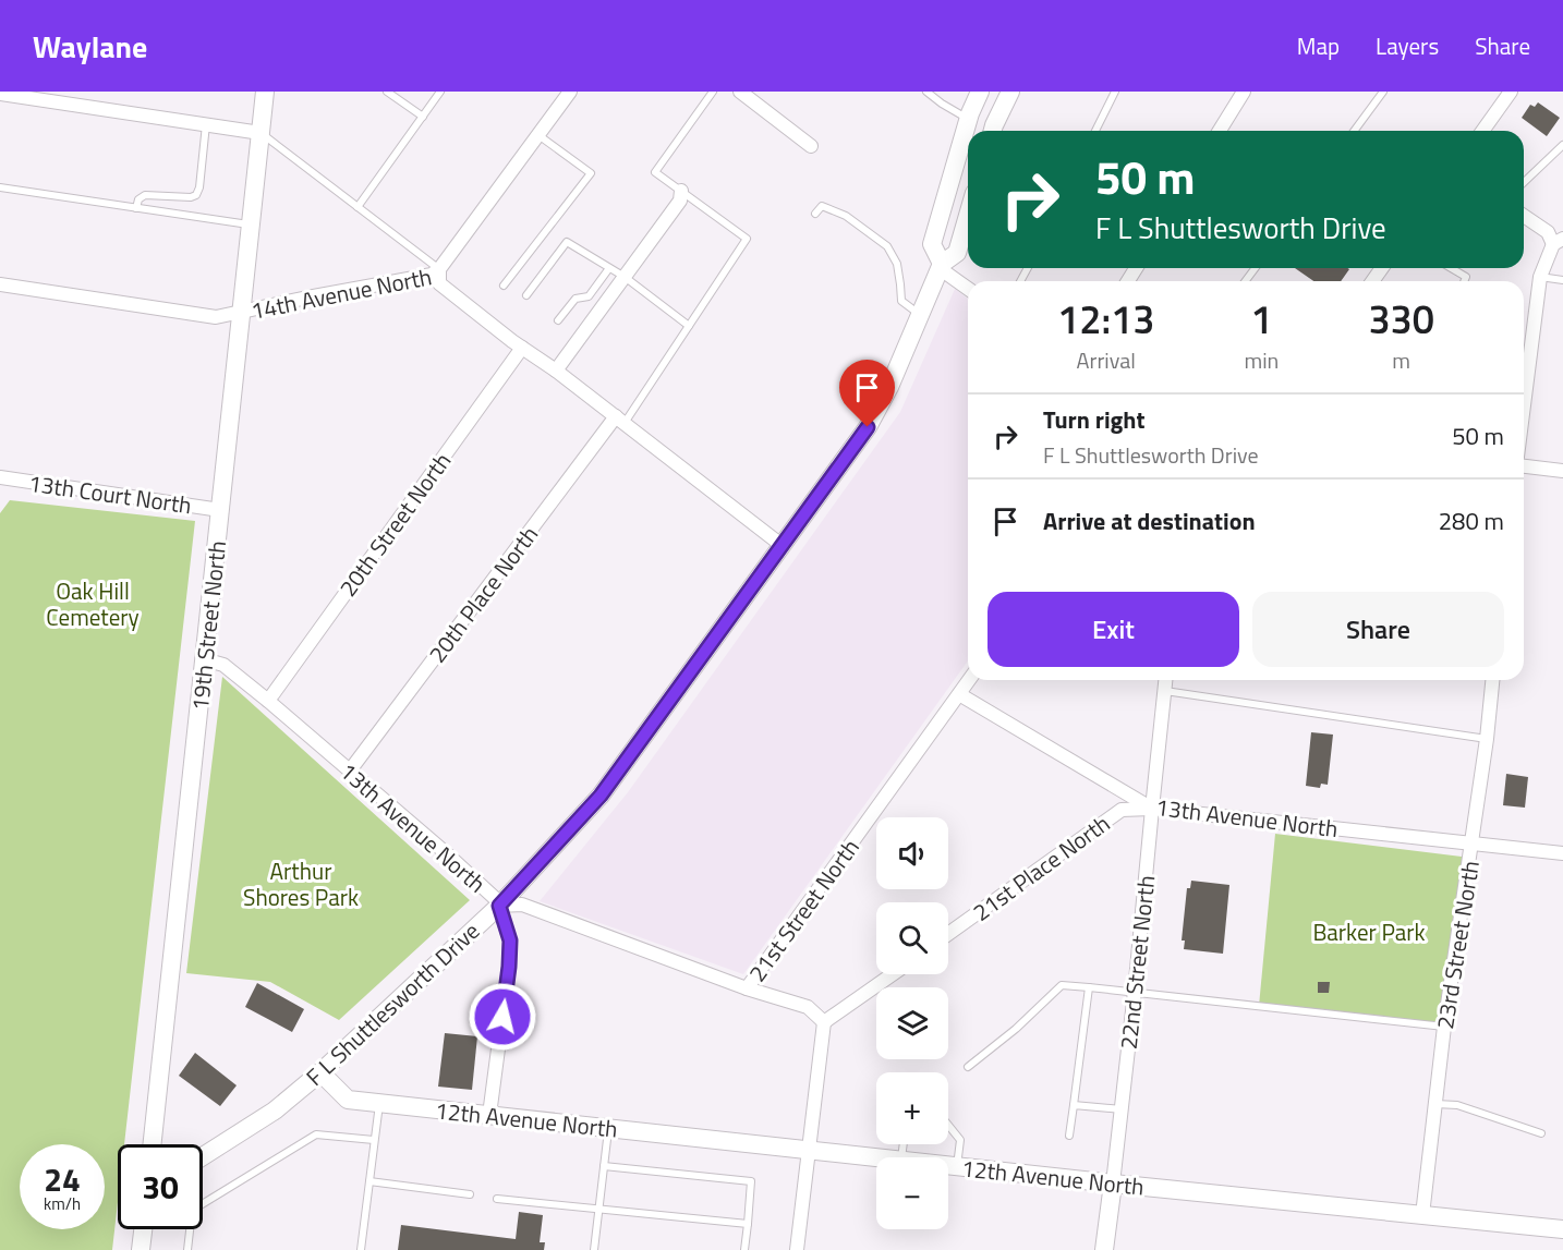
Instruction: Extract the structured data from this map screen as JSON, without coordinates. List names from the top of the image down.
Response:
{
  "streets": {
    "street": [
      "14th Avenue North",
      "13th Court North",
      "20th Street North",
      "20th Place North",
      "19th Street North",
      "13th Avenue North",
      "21st Place North",
      "21st Street North",
      "23rd Street North",
      "22nd Street North",
      "F L Shuttlesworth Drive",
      "12th Avenue North"
    ]
  },
  "crossings": [
    ["14th Avenue North", "20th Street North"],
    ["14th Avenue North", "20th Place North"],
    ["14th Avenue North", "19th Street North"],
    ["14th Avenue North", "F L Shuttlesworth Drive"],
    ["13th Court North", "19th Street North"],
    ["20th Street North", "13th Avenue North"],
    ["20th Place North", "13th Avenue North"],
    ["19th Street North", "13th Avenue North"],
    ["13th Avenue North", "21st Place North"],
    ["13th Avenue North", "21st Street North"],
    ["13th Avenue North", "23rd Street North"],
    ["13th Avenue North", "22nd Street North"],
    ["13th Avenue North", "F L Shuttlesworth Drive"],
    ["21st Place North", "22nd Street North"],
    ["23rd Street North", "12th Avenue North"],
    ["22nd Street North", "12th Avenue North"],
    ["F L Shuttlesworth Drive", "12th Avenue North"]
  ],
  "parks": ["Oak Hill Cemetery", "Arthur Shores Park", "Barker Park"],
  "page": {
    "header": "Waylane",
    "nav": ["Map", "Layers", "Share"],
    "turn": ["50 m", "F L Shuttlesworth Drive"],
    "eta": [
      "12:13",
      "Arrival",
      "1",
      "min",
      "330",
      "m"
    ],
    "list": [
      {
        "name": "Turn right",
        "note": "F L Shuttlesworth Drive",
        "value": "50 m"
      },
      {
        "name": "Arrive at destination",
        "value": "280 m"
      }
    ],
    "buttons": ["Exit", "Share"],
    "map_buttons": ["+", "−"],
    "speed": "24 km/h",
    "limit": "30"
  }
}
